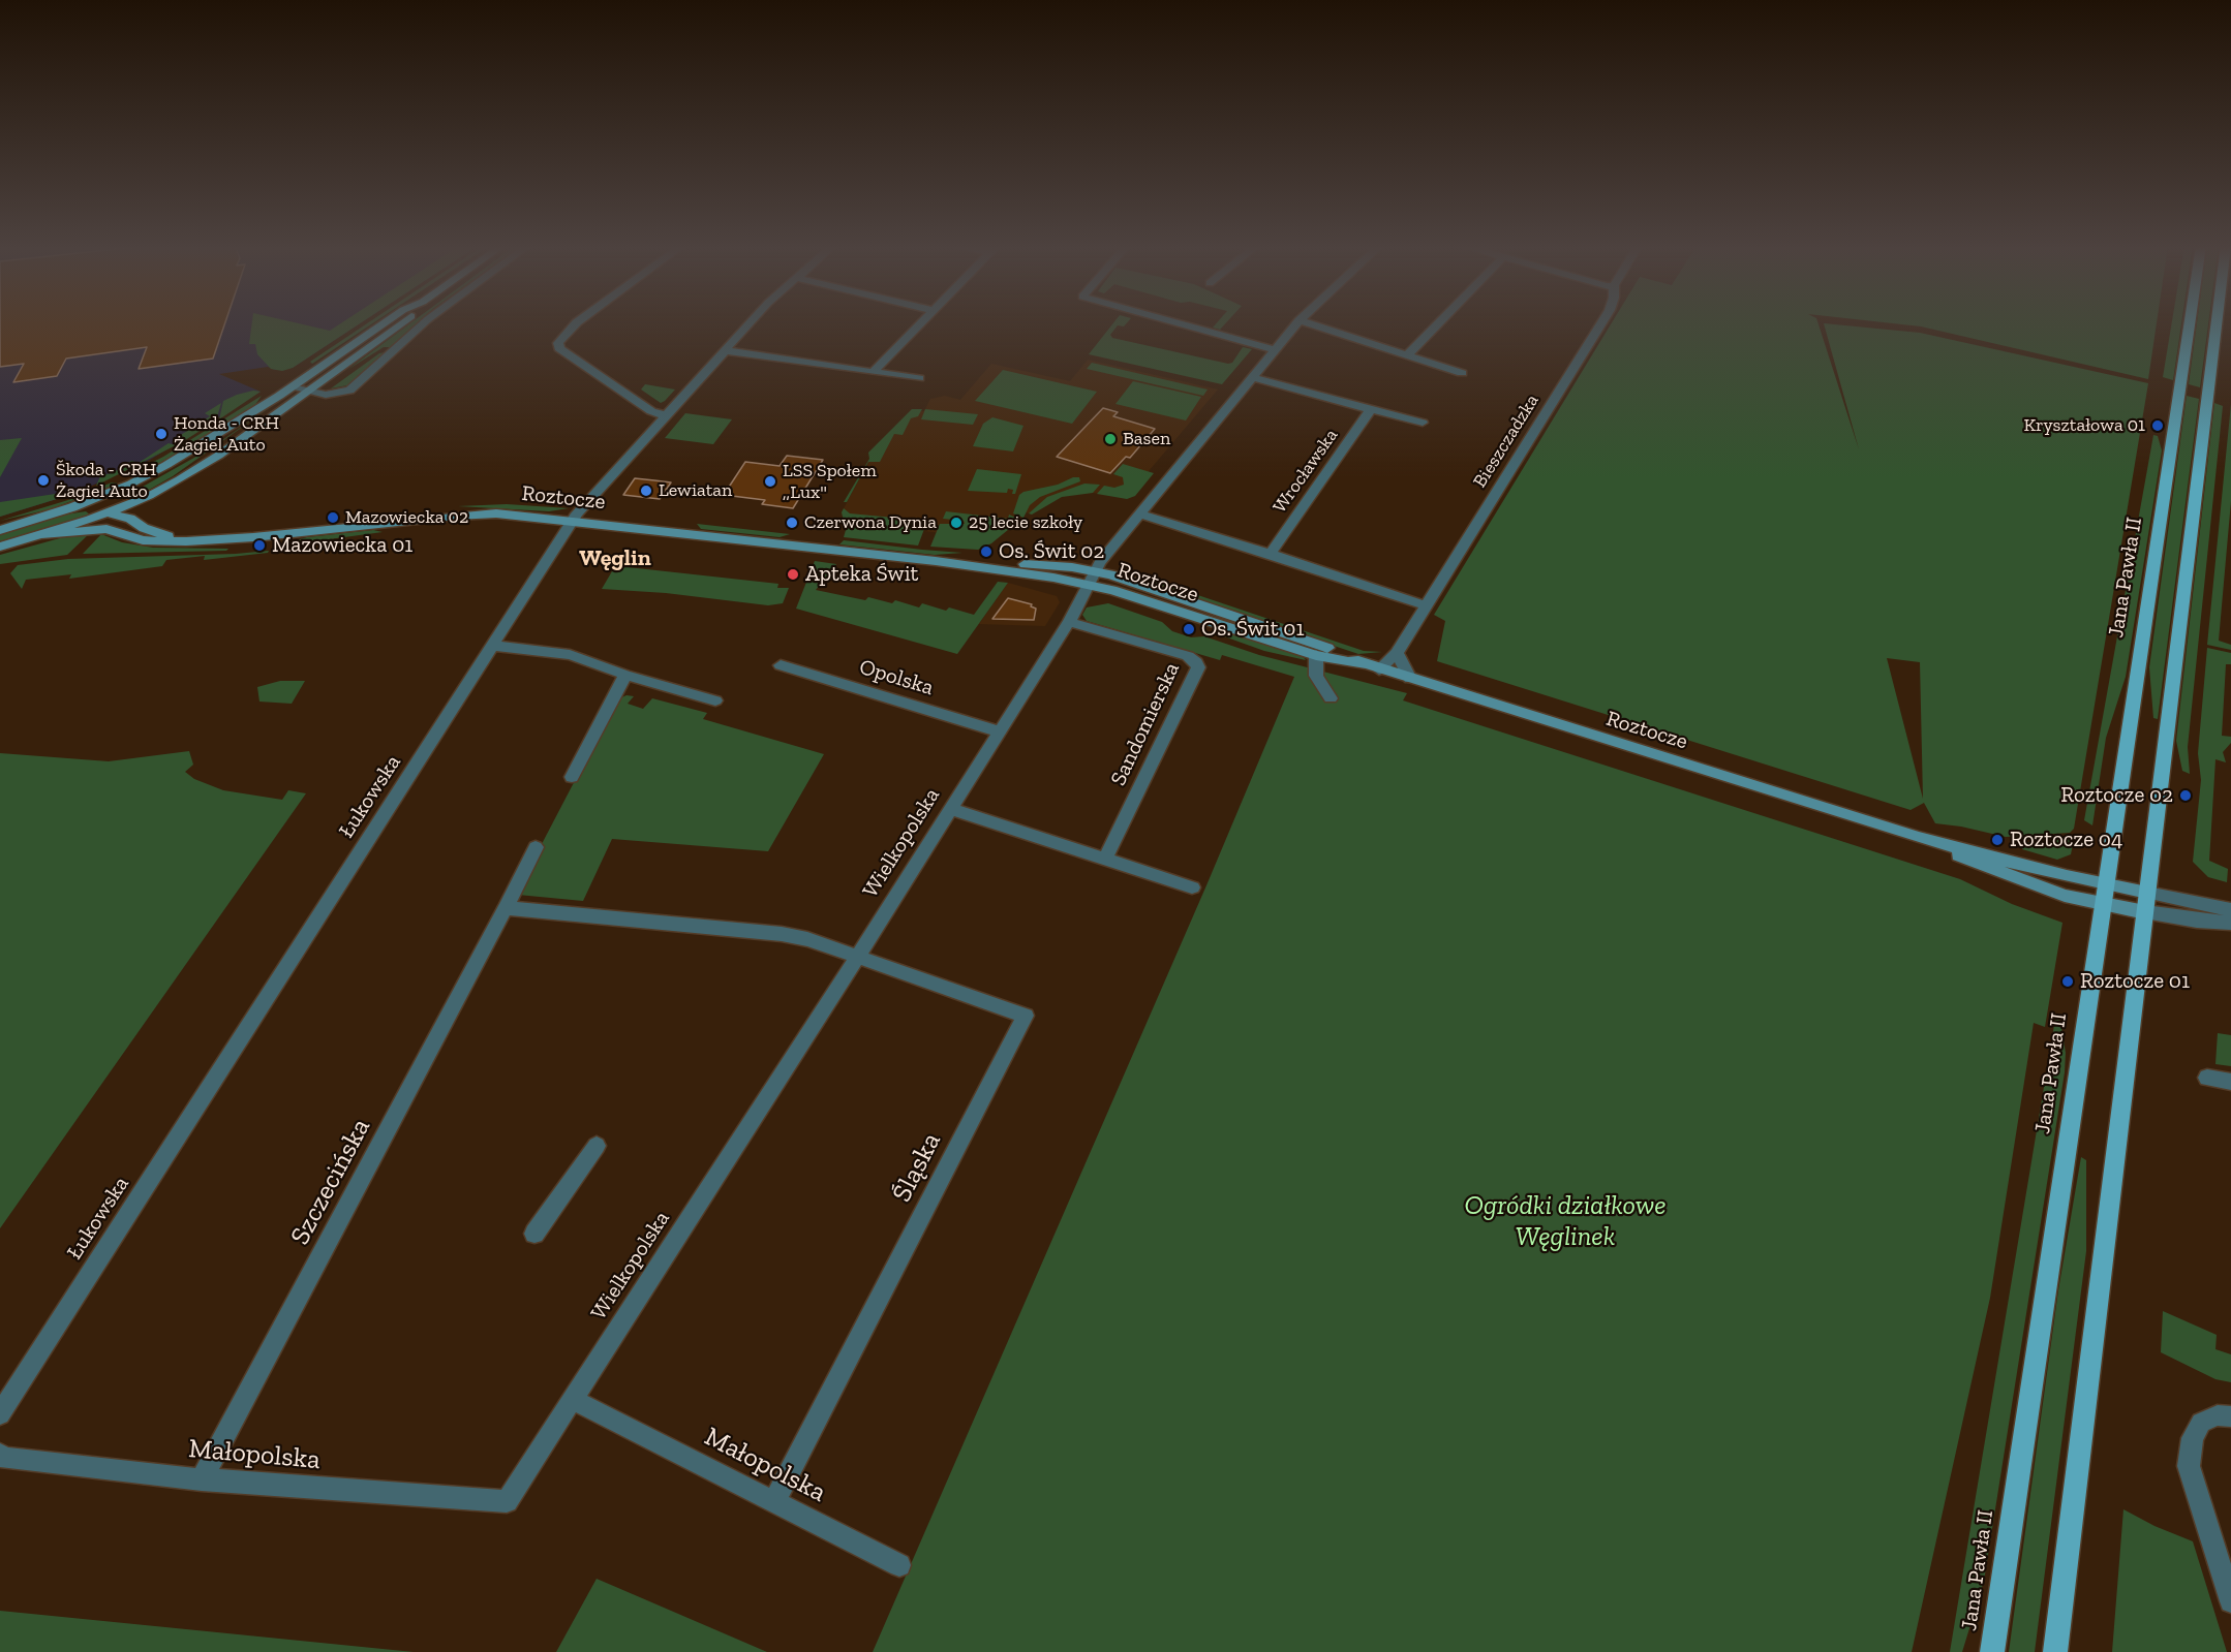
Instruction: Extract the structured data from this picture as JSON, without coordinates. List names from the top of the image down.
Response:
{
  "streets": {
    "main road": ["Jana Pawła II"],
    "street": [
      "Bieszczadzka",
      "Wrocławska",
      "Roztocze",
      "Opolska",
      "Sandomierska",
      "Łukowska",
      "Wielkopolska",
      "Śląska",
      "Szczecińska",
      "Małopolska"
    ]
  },
  "crossings": [
    ["Bieszczadzka", "Roztocze"],
    ["Wrocławska", "Wielkopolska"],
    ["Roztocze", "Jana Pawła II"],
    ["Roztocze", "Łukowska"],
    ["Roztocze", "Wielkopolska"],
    ["Opolska", "Wielkopolska"],
    ["Sandomierska", "Wielkopolska"],
    ["Wielkopolska", "Śląska"],
    ["Wielkopolska", "Małopolska"],
    ["Śląska", "Małopolska"],
    ["Szczecińska", "Małopolska"]
  ],
  "districts": ["Węglin"],
  "parks": ["Ogródki działkowe Węglinek"],
  "places": [
    "Kryształowa 01",
    "Honda - CRH Żagiel Auto",
    "Basen",
    "Škoda - CRH Żagiel Auto",
    "LSS Społem ,,Lux\"",
    "Lewiatan",
    "Mazowiecka 02",
    "Czerwona Dynia",
    "25 lecie szkoły",
    "Mazowiecka 01",
    "Os. Świt 02",
    "Apteka Świt",
    "Os. Świt 01",
    "Roztocze 02",
    "Roztocze 04",
    "Roztocze 01"
  ]
}
